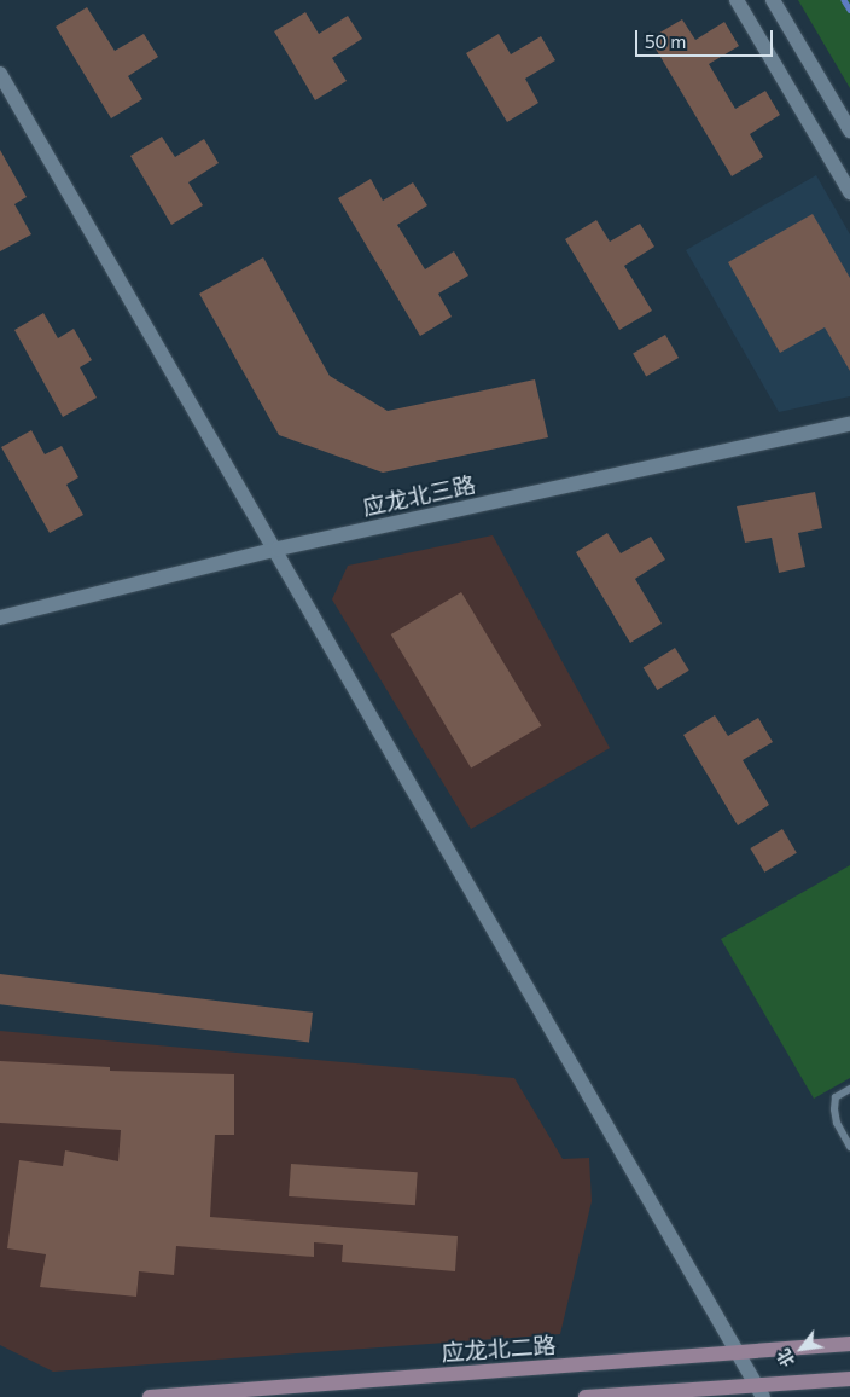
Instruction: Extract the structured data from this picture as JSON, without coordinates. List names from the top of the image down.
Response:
{
  "streets": {
    "main road": ["应龙北二路"],
    "street": ["应龙北三路"]
  },
  "scale_bar": "50 m",
  "north": "bottom left"
}
